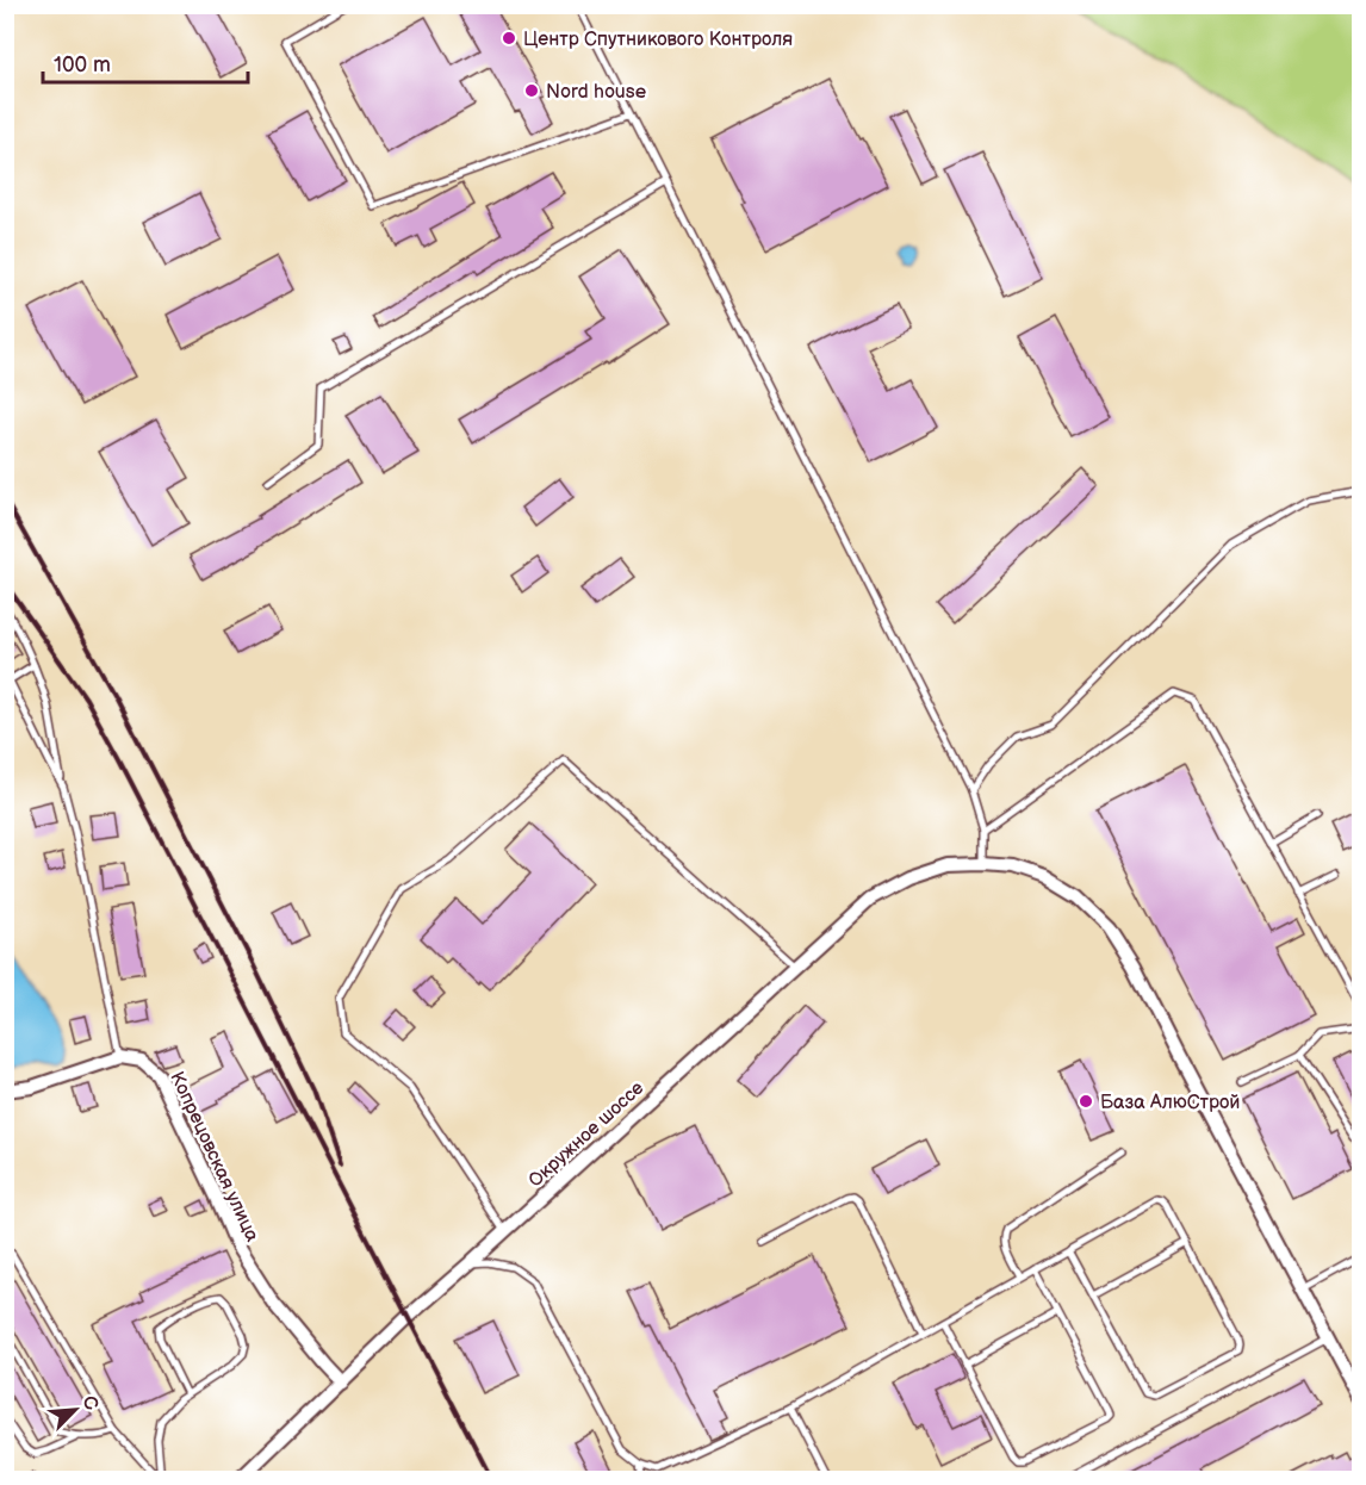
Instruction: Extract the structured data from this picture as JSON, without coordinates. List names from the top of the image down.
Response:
{
  "streets": {
    "street": ["Окружное шоссе", "Копрецовская улица"]
  },
  "crossings": [
    ["Окружное шоссе", "Копрецовская улица"]
  ],
  "places": ["Центр Спутникового Контроля", "Nord house", "База АлюСтрой"],
  "scale_bar": "100 m",
  "north": "top right"
}
